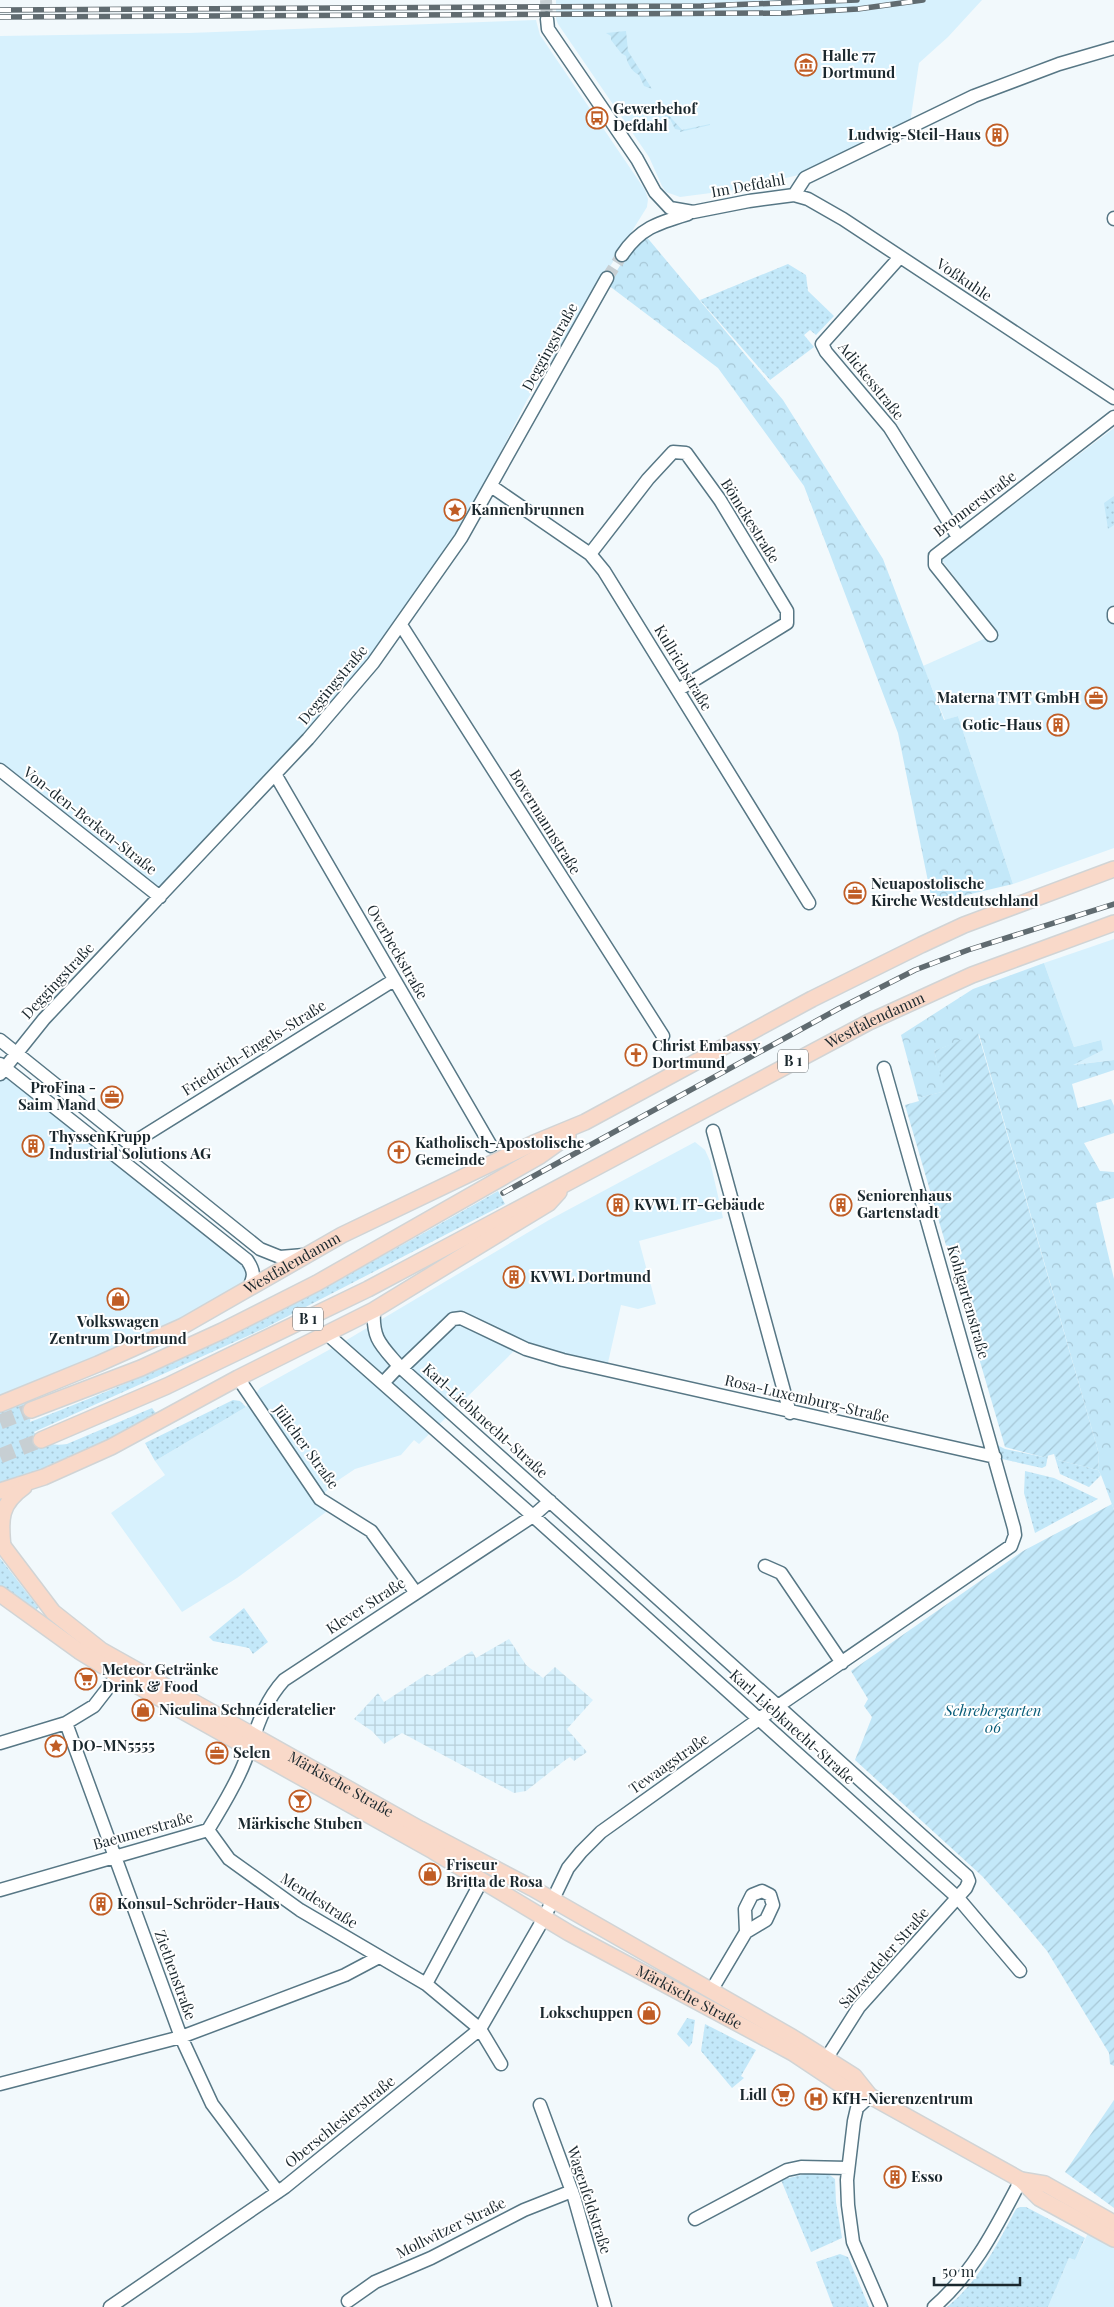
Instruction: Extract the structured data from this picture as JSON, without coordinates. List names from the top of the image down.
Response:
{
  "streets": {
    "main road": ["Westfalendamm", "B 1", "Märkische Straße"],
    "street": [
      "Im Defdahl",
      "Voßkuhle",
      "Deggingstraße",
      "Adickesstraße",
      "Bronnerstraße",
      "Bömckestraße",
      "Kullrichstraße",
      "Von-den-Berken-Straße",
      "Bovermannstraße",
      "Overbeckstraße",
      "Friedrich-Engels-Straße",
      "Kohlgartenstraße",
      "Rosa-Luxemburg-Straße",
      "Karl-Liebknecht-Straße",
      "Jülicher Straße",
      "Klever Straße",
      "Tewaagstraße",
      "Baeumerstraße",
      "Mendestraße",
      "Salzwedeler Straße",
      "Ziethenstraße",
      "Oberschlesierstraße",
      "Wagenfeldstraße",
      "Mollwitzer Straße"
    ]
  },
  "crossings": [
    ["Im Defdahl", "Voßkuhle"],
    ["Voßkuhle", "Adickesstraße"],
    ["Deggingstraße", "Kullrichstraße"],
    ["Deggingstraße", "Von-den-Berken-Straße"],
    ["Deggingstraße", "Bovermannstraße"],
    ["Deggingstraße", "Overbeckstraße"],
    ["Adickesstraße", "Bronnerstraße"],
    ["Bömckestraße", "Kullrichstraße"],
    ["Overbeckstraße", "Friedrich-Engels-Straße"],
    ["Westfalendamm", "Karl-Liebknecht-Straße"],
    ["Westfalendamm", "Jülicher Straße"],
    ["Kohlgartenstraße", "Rosa-Luxemburg-Straße"],
    ["Kohlgartenstraße", "Tewaagstraße"],
    ["Rosa-Luxemburg-Straße", "Karl-Liebknecht-Straße"],
    ["Karl-Liebknecht-Straße", "Klever Straße"],
    ["Karl-Liebknecht-Straße", "Tewaagstraße"],
    ["Karl-Liebknecht-Straße", "Salzwedeler Straße"],
    ["Jülicher Straße", "Klever Straße"],
    ["Klever Straße", "Märkische Straße"],
    ["Klever Straße", "Baeumerstraße"],
    ["Tewaagstraße", "Märkische Straße"],
    ["Tewaagstraße", "Oberschlesierstraße"],
    ["Märkische Straße", "Baeumerstraße"],
    ["Märkische Straße", "Salzwedeler Straße"],
    ["Märkische Straße", "Oberschlesierstraße"],
    ["Baeumerstraße", "Mendestraße"],
    ["Baeumerstraße", "Ziethenstraße"],
    ["Mendestraße", "Oberschlesierstraße"],
    ["Ziethenstraße", "Oberschlesierstraße"],
    ["Wagenfeldstraße", "Mollwitzer Straße"]
  ],
  "parks": ["Schrebergarten 06"],
  "places": {
    "museum": ["Halle 77 Dortmund"],
    "bus stop": ["Gewerbehof Defdahl"],
    "building": [
      "Ludwig-Steil-Haus",
      "Gotic-Haus",
      "ThyssenKrupp Industrial Solutions AG",
      "KVWL IT-Gebäude",
      "Seniorenhaus Gartenstadt",
      "KVWL Dortmund",
      "Konsul-Schröder-Haus",
      "Esso"
    ],
    "place": ["Kannenbrunnen", "DO-MN5555"],
    "office": [
      "Materna TMT GmbH",
      "Neuapostolische Kirche Westdeutschland",
      "ProFina - Saim Mand",
      "Selen"
    ],
    "church": ["Christ Embassy Dortmund", "Katholisch-Apostolische Gemeinde"],
    "shop": [
      "Volkswagen Zentrum Dortmund",
      "Niculina Schneideratelier",
      "Friseur Britta de Rosa",
      "Lokschuppen"
    ],
    "supermarket": ["Meteor Getränke Drink & Food", "Lidl"],
    "bar": ["Märkische Stuben"],
    "hospital": ["KfH-Nierenzentrum"]
  },
  "scale_bar": "50 m"
}
